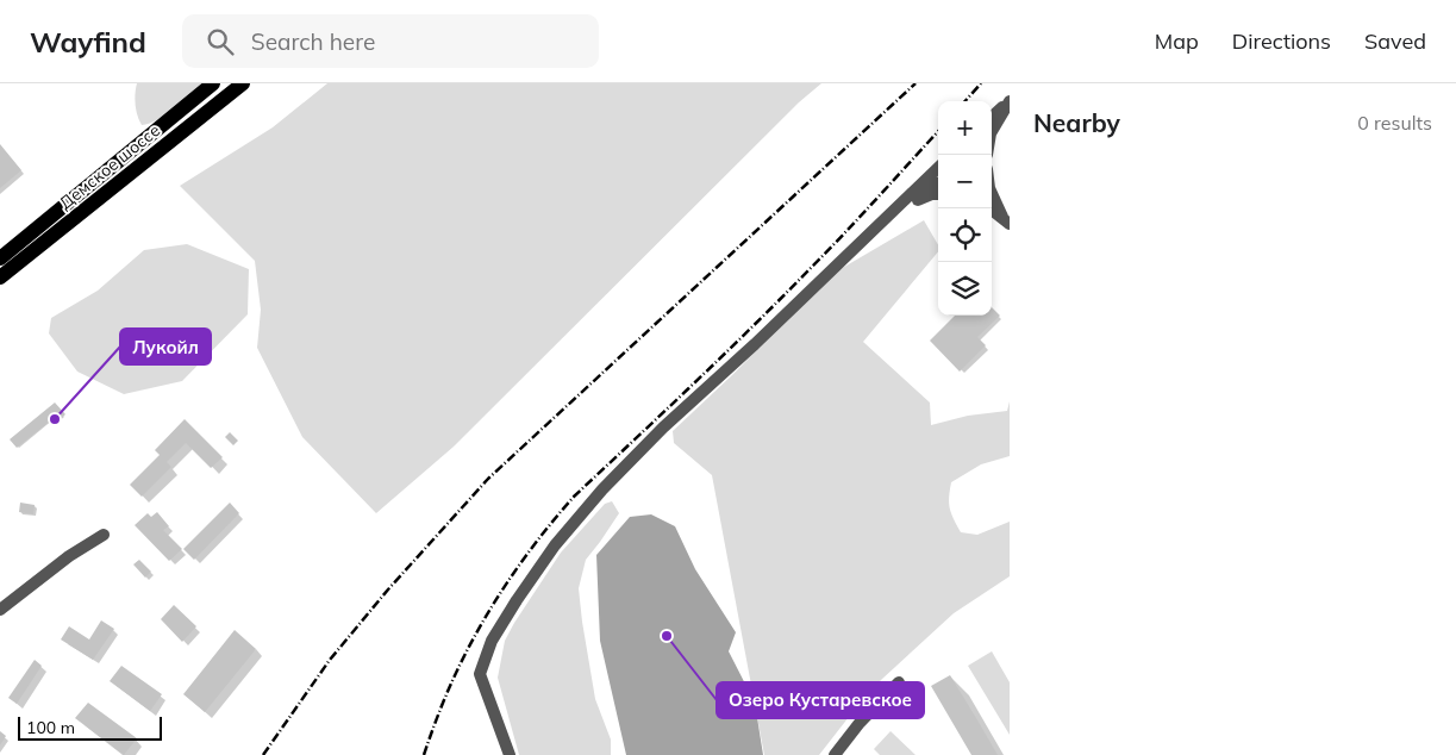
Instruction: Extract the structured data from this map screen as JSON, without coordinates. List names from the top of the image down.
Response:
{
  "streets": {
    "main road": ["Демское шоссе"]
  },
  "places": ["Лукойл", "Озеро Кустаревское"],
  "scale_bar": "100 m",
  "page": {
    "header": "Wayfind",
    "search": "Search here",
    "nav": ["Map", "Directions", "Saved"],
    "heading": ["Nearby", "0 results"],
    "map_buttons": ["+", "−"],
    "scale": "100 m"
  }
}
